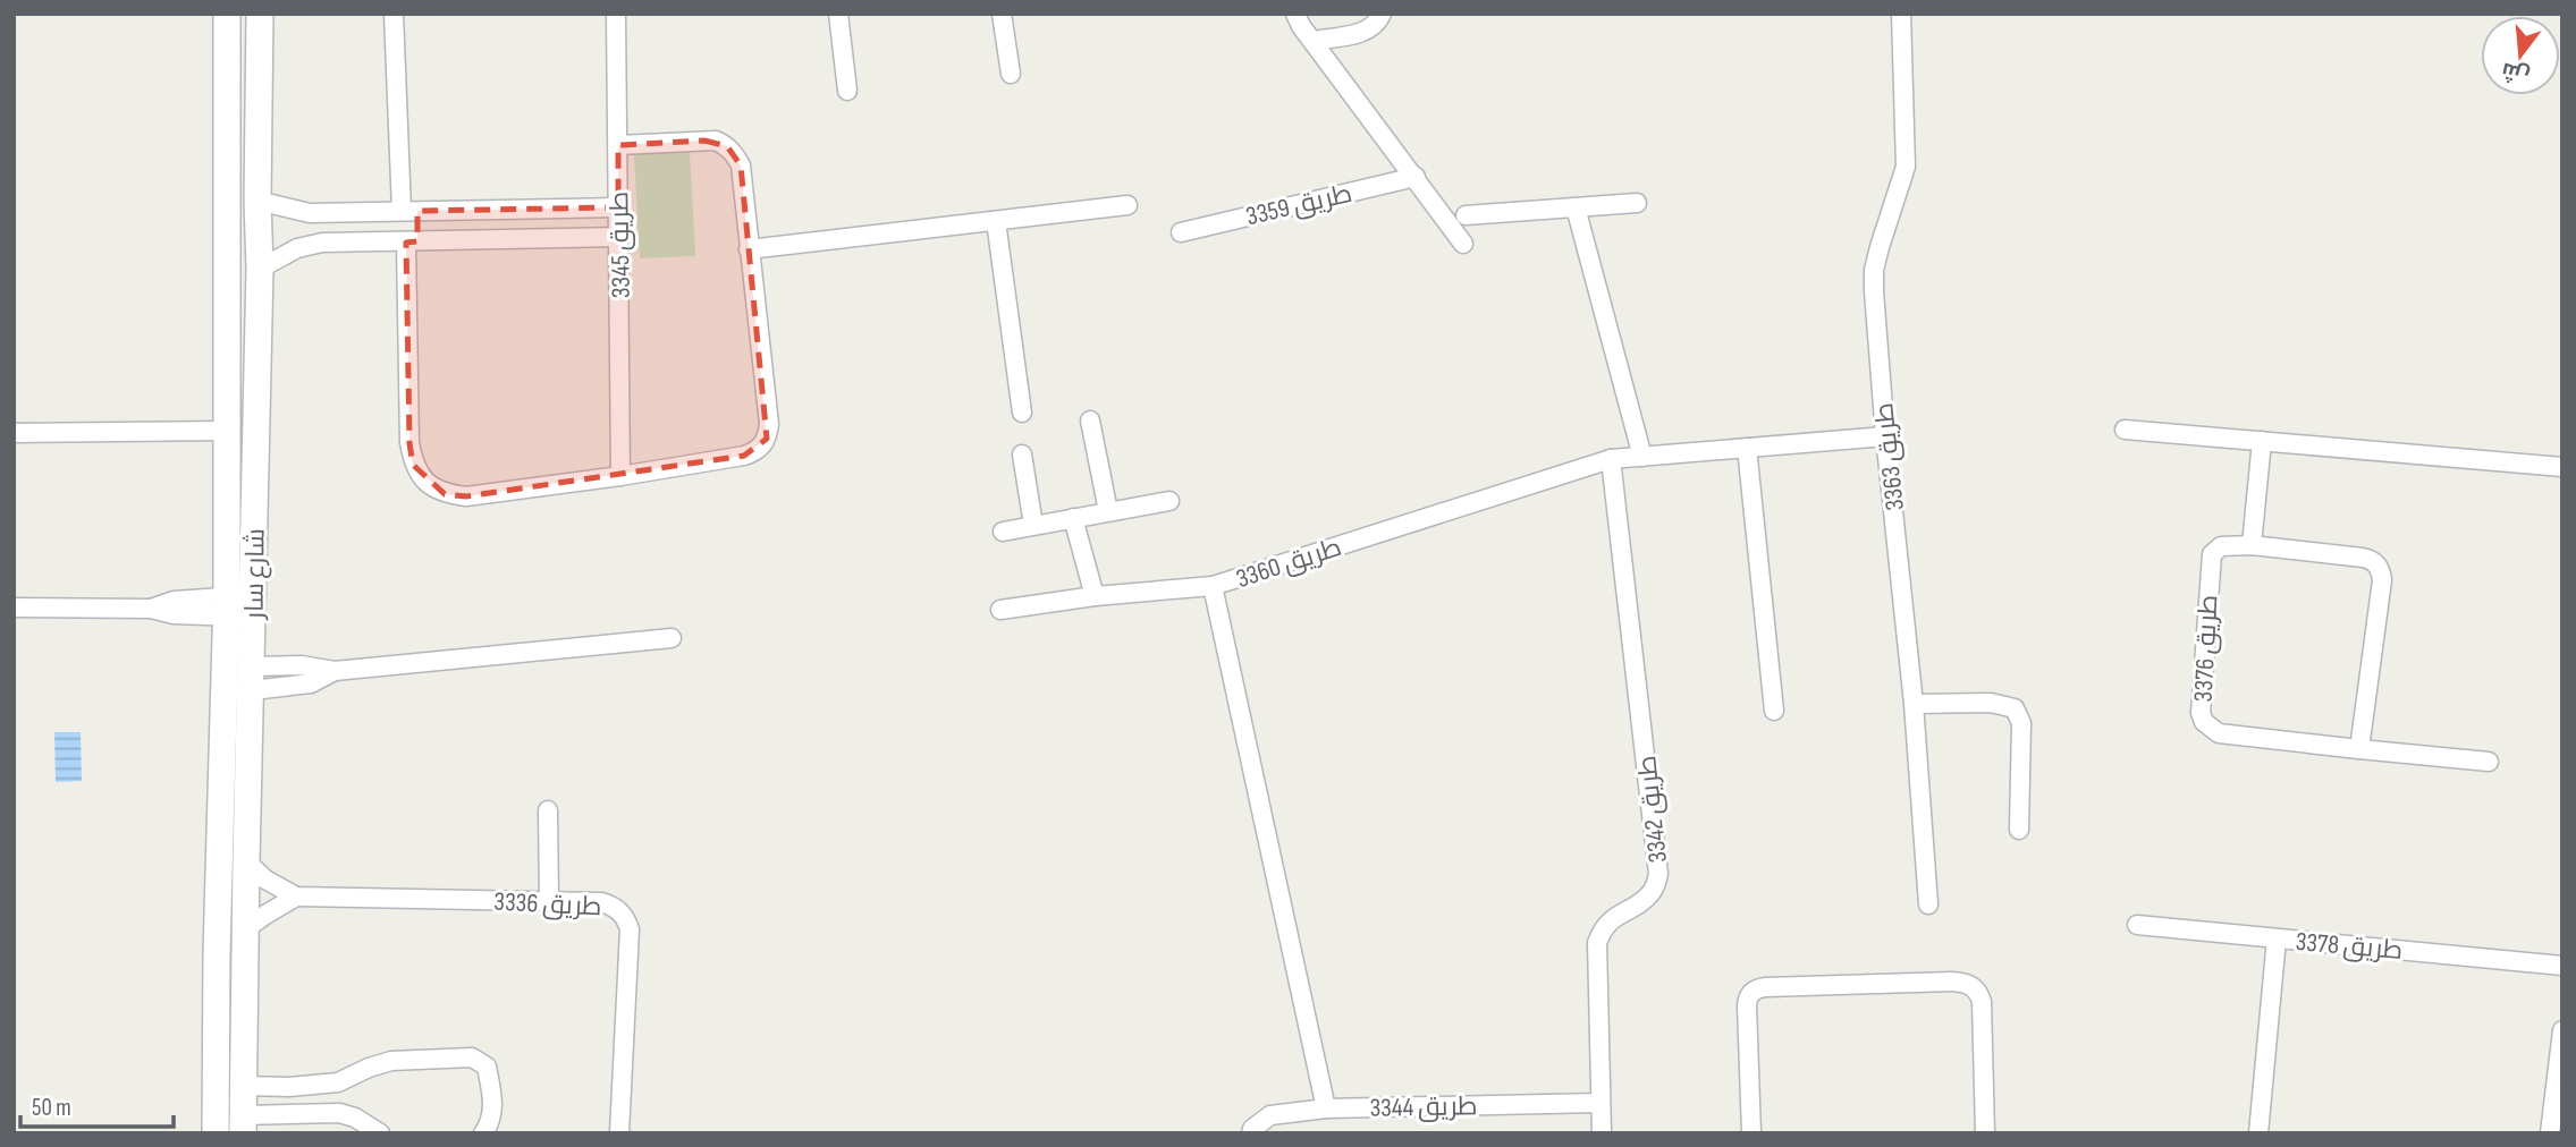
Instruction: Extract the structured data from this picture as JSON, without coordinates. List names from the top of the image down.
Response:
{
  "streets": {
    "street": [
      "طريق 3359",
      "طريق 3345",
      "طريق 3363",
      "طريق 3360",
      "شارع سار",
      "طريق 3376",
      "طريق 3342",
      "طريق 3336",
      "طريق 3378",
      "طريق 3344"
    ]
  },
  "crossings": [
    ["طريق 3363", "طريق 3360"],
    ["طريق 3360", "طريق 3342"],
    ["طريق 3360", "طريق 3344"],
    ["شارع سار", "طريق 3336"],
    ["طريق 3342", "طريق 3344"]
  ],
  "scale_bar": "50 m",
  "north": "bottom"
}
